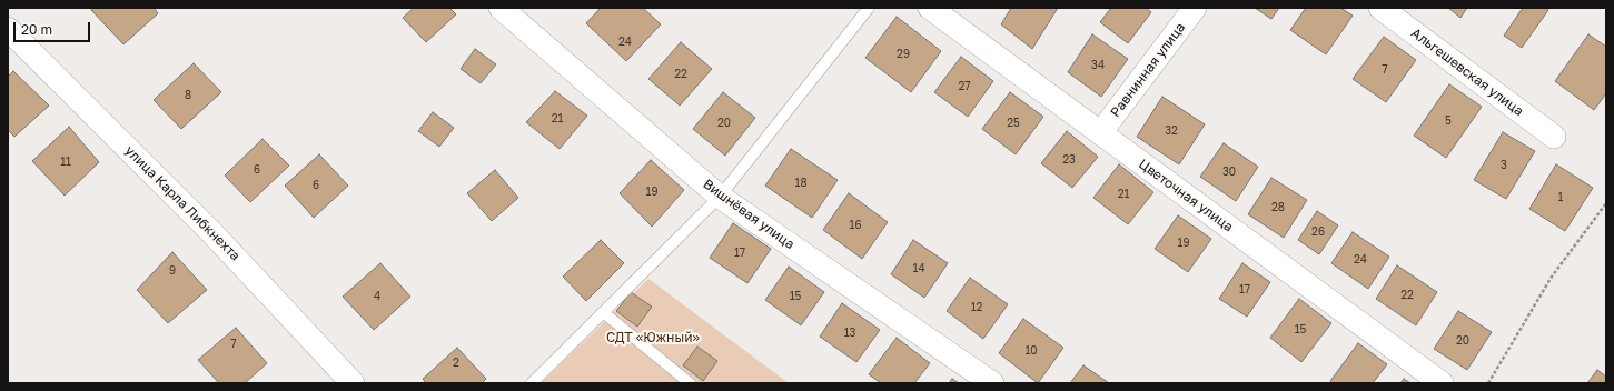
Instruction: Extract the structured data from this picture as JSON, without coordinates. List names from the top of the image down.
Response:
{
  "streets": {
    "street": [
      "Равнинная улица",
      "Альгешевская улица",
      "Цветочная улица",
      "улица Карла Либкнехта",
      "Вишнёвая улица"
    ]
  },
  "crossings": [
    ["Равнинная улица", "Цветочная улица"]
  ],
  "parks": ["СДТ «Южный»"],
  "house_numbers": [
    "24",
    "29",
    "34",
    "7",
    "22",
    "27",
    "8",
    "21",
    "5",
    "20",
    "25",
    "32",
    "23",
    "11",
    "3",
    "6",
    "30",
    "18",
    "6",
    "19",
    "21",
    "1",
    "28",
    "16",
    "26",
    "19",
    "17",
    "24",
    "14",
    "9",
    "17",
    "22",
    "4",
    "15",
    "12",
    "15",
    "13",
    "20",
    "7",
    "10",
    "2"
  ],
  "scale_bar": "20 m"
}
